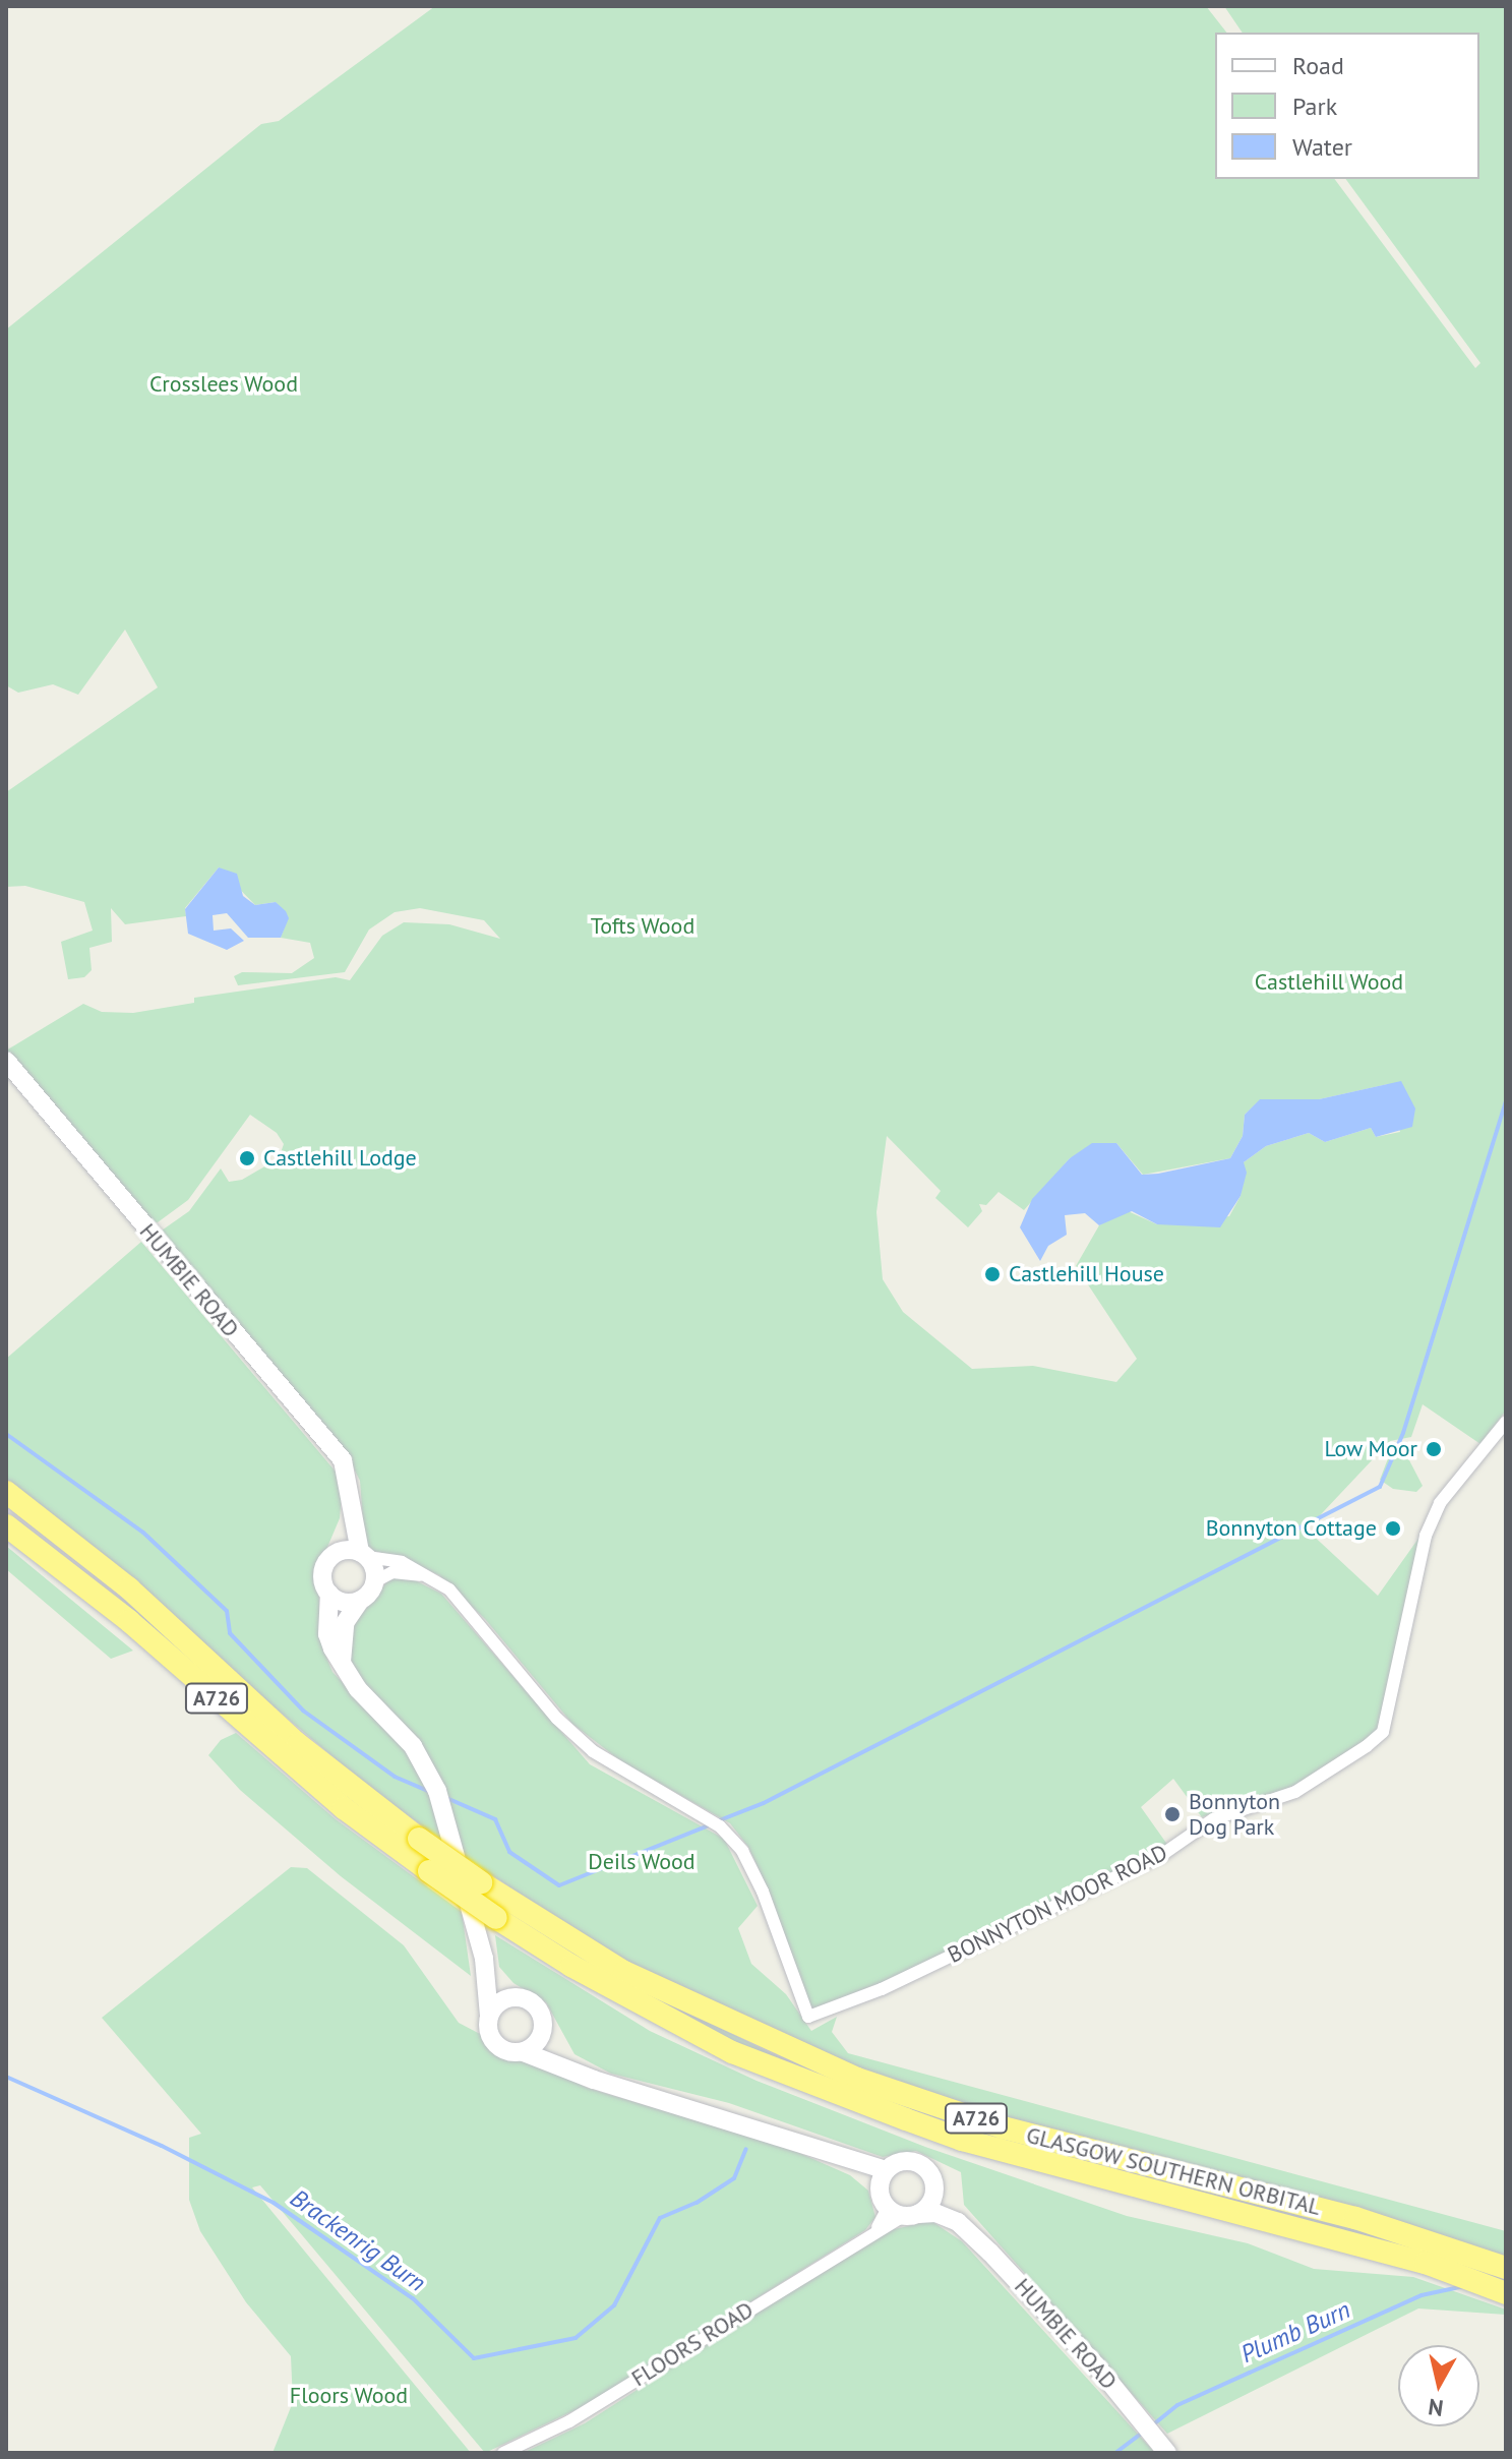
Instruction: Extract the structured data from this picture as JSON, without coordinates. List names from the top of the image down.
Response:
{
  "streets": {
    "highway": ["A726", "GLASGOW SOUTHERN ORBITAL"],
    "street": ["HUMBIE ROAD", "BONNYTON MOOR ROAD", "FLOORS ROAD"]
  },
  "crossings": [
    ["HUMBIE ROAD", "FLOORS ROAD"]
  ],
  "water": ["Brackenrig Burn", "Plumb Burn"],
  "parks": [
    "Crosslees Wood",
    "Tofts Wood",
    "Castlehill Wood",
    "Deils Wood",
    "Floors Wood"
  ],
  "places": [
    "Castlehill Lodge",
    "Castlehill House",
    "Low Moor",
    "Bonnyton Cottage",
    "Bonnyton Dog Park"
  ],
  "legend": ["Road", "Park", "Water"],
  "north": "bottom"
}
